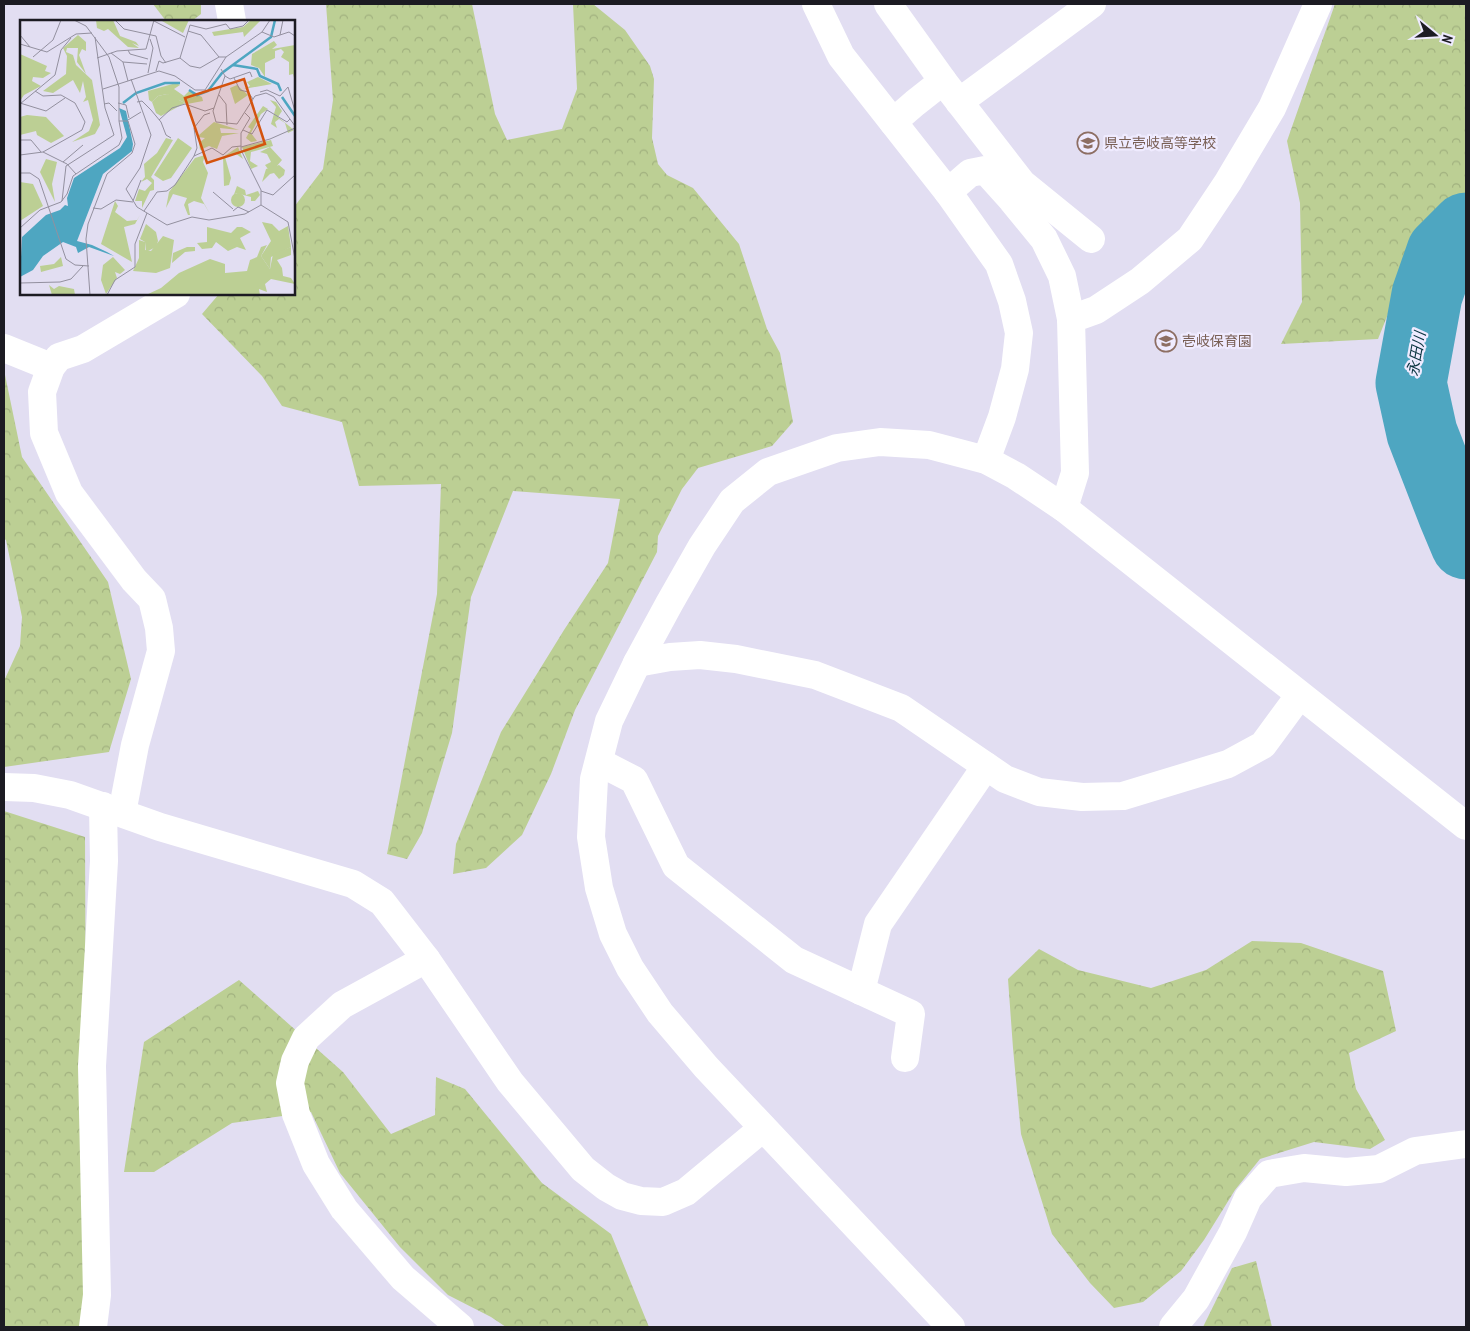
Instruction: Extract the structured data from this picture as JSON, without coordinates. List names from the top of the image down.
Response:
{
  "water": ["永田川"],
  "places": {
    "school or university": ["県立壱岐高等学校", "壱岐保育園"]
  },
  "north": "right"
}
